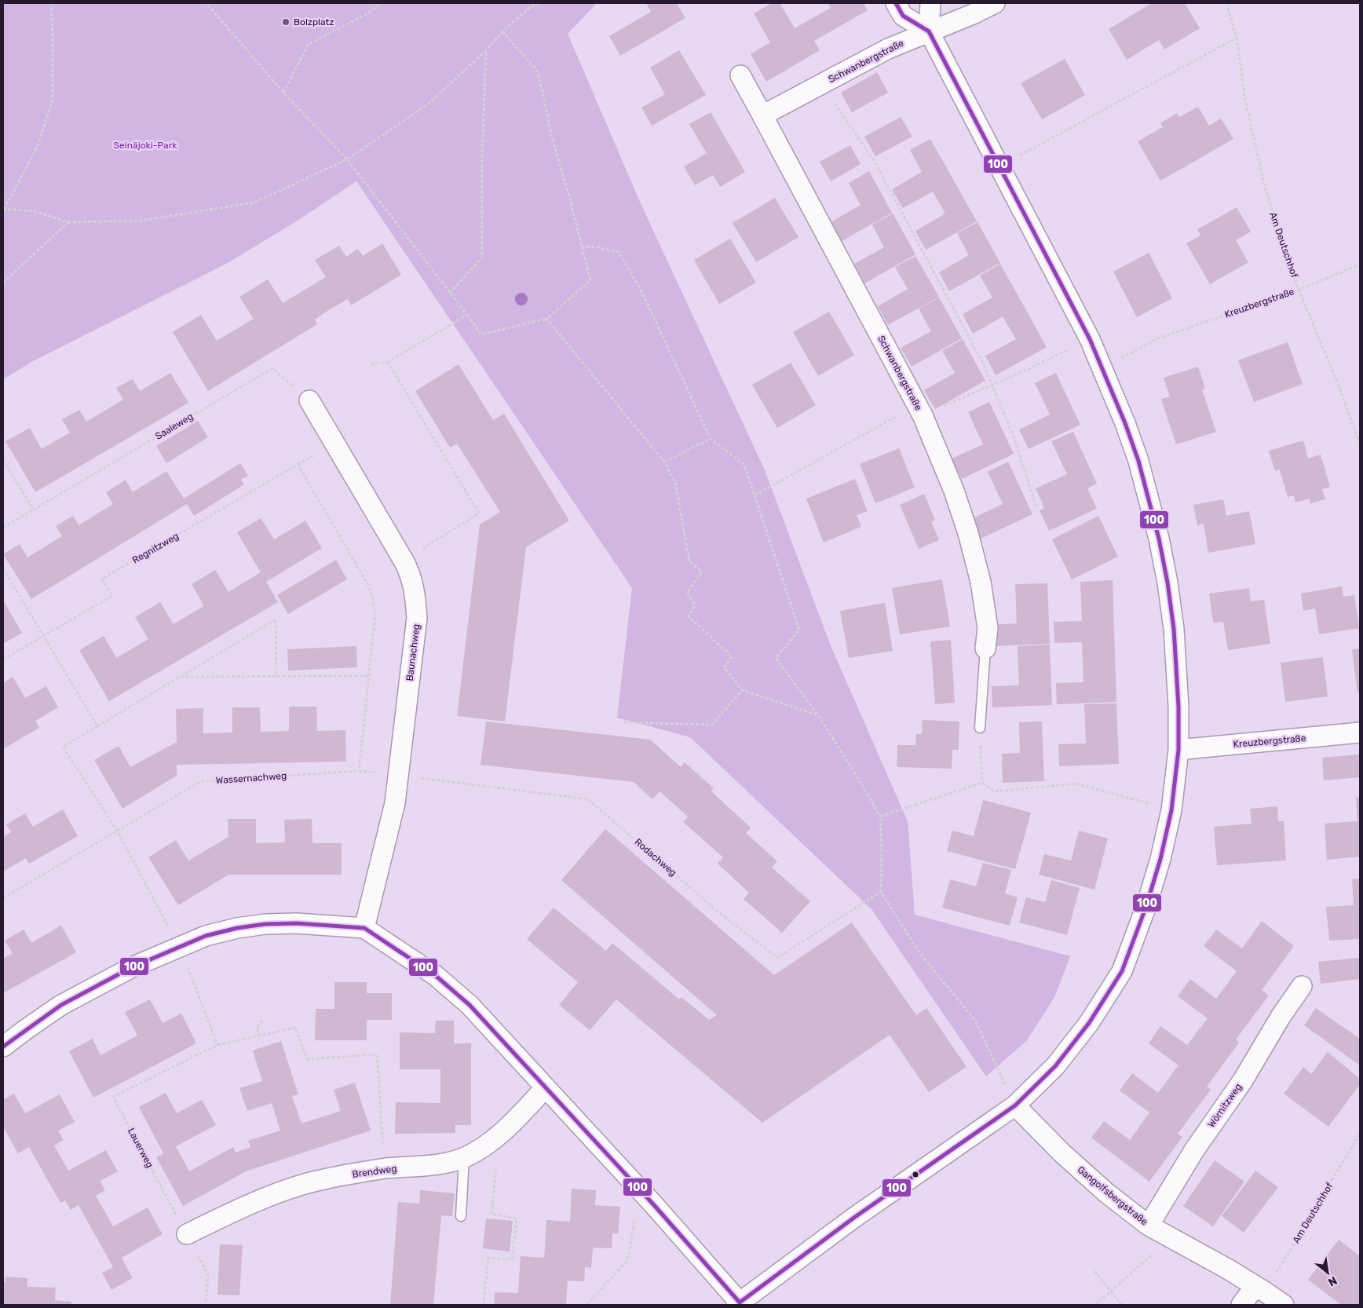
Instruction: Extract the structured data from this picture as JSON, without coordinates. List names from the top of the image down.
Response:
{
  "streets": {
    "street": [
      "Schwanbergstraße",
      "Kreuzbergstraße",
      "Baunachweg",
      "Wörnitzweg",
      "Brendweg",
      "Gangolfsbergstraße"
    ],
    "path": [
      "Am Deutschhof",
      "Saaleweg",
      "Regnitzweg",
      "Wassernachweg",
      "Rodachweg",
      "Lauerweg"
    ]
  },
  "crossings": [
    ["Am Deutschhof", "Kreuzbergstraße"],
    ["Am Deutschhof", "Gangolfsbergstraße"],
    ["Saaleweg", "Baunachweg"],
    ["Regnitzweg", "Baunachweg"],
    ["Baunachweg", "Wassernachweg"],
    ["Baunachweg", "Rodachweg"],
    ["Wassernachweg", "Rodachweg"],
    ["Wörnitzweg", "Gangolfsbergstraße"],
    ["Lauerweg", "Brendweg"]
  ],
  "parks": ["Seinäjoki-Park"],
  "places": ["Bolzplatz"],
  "lines": ["transit line 100"],
  "north": "bottom right"
}
